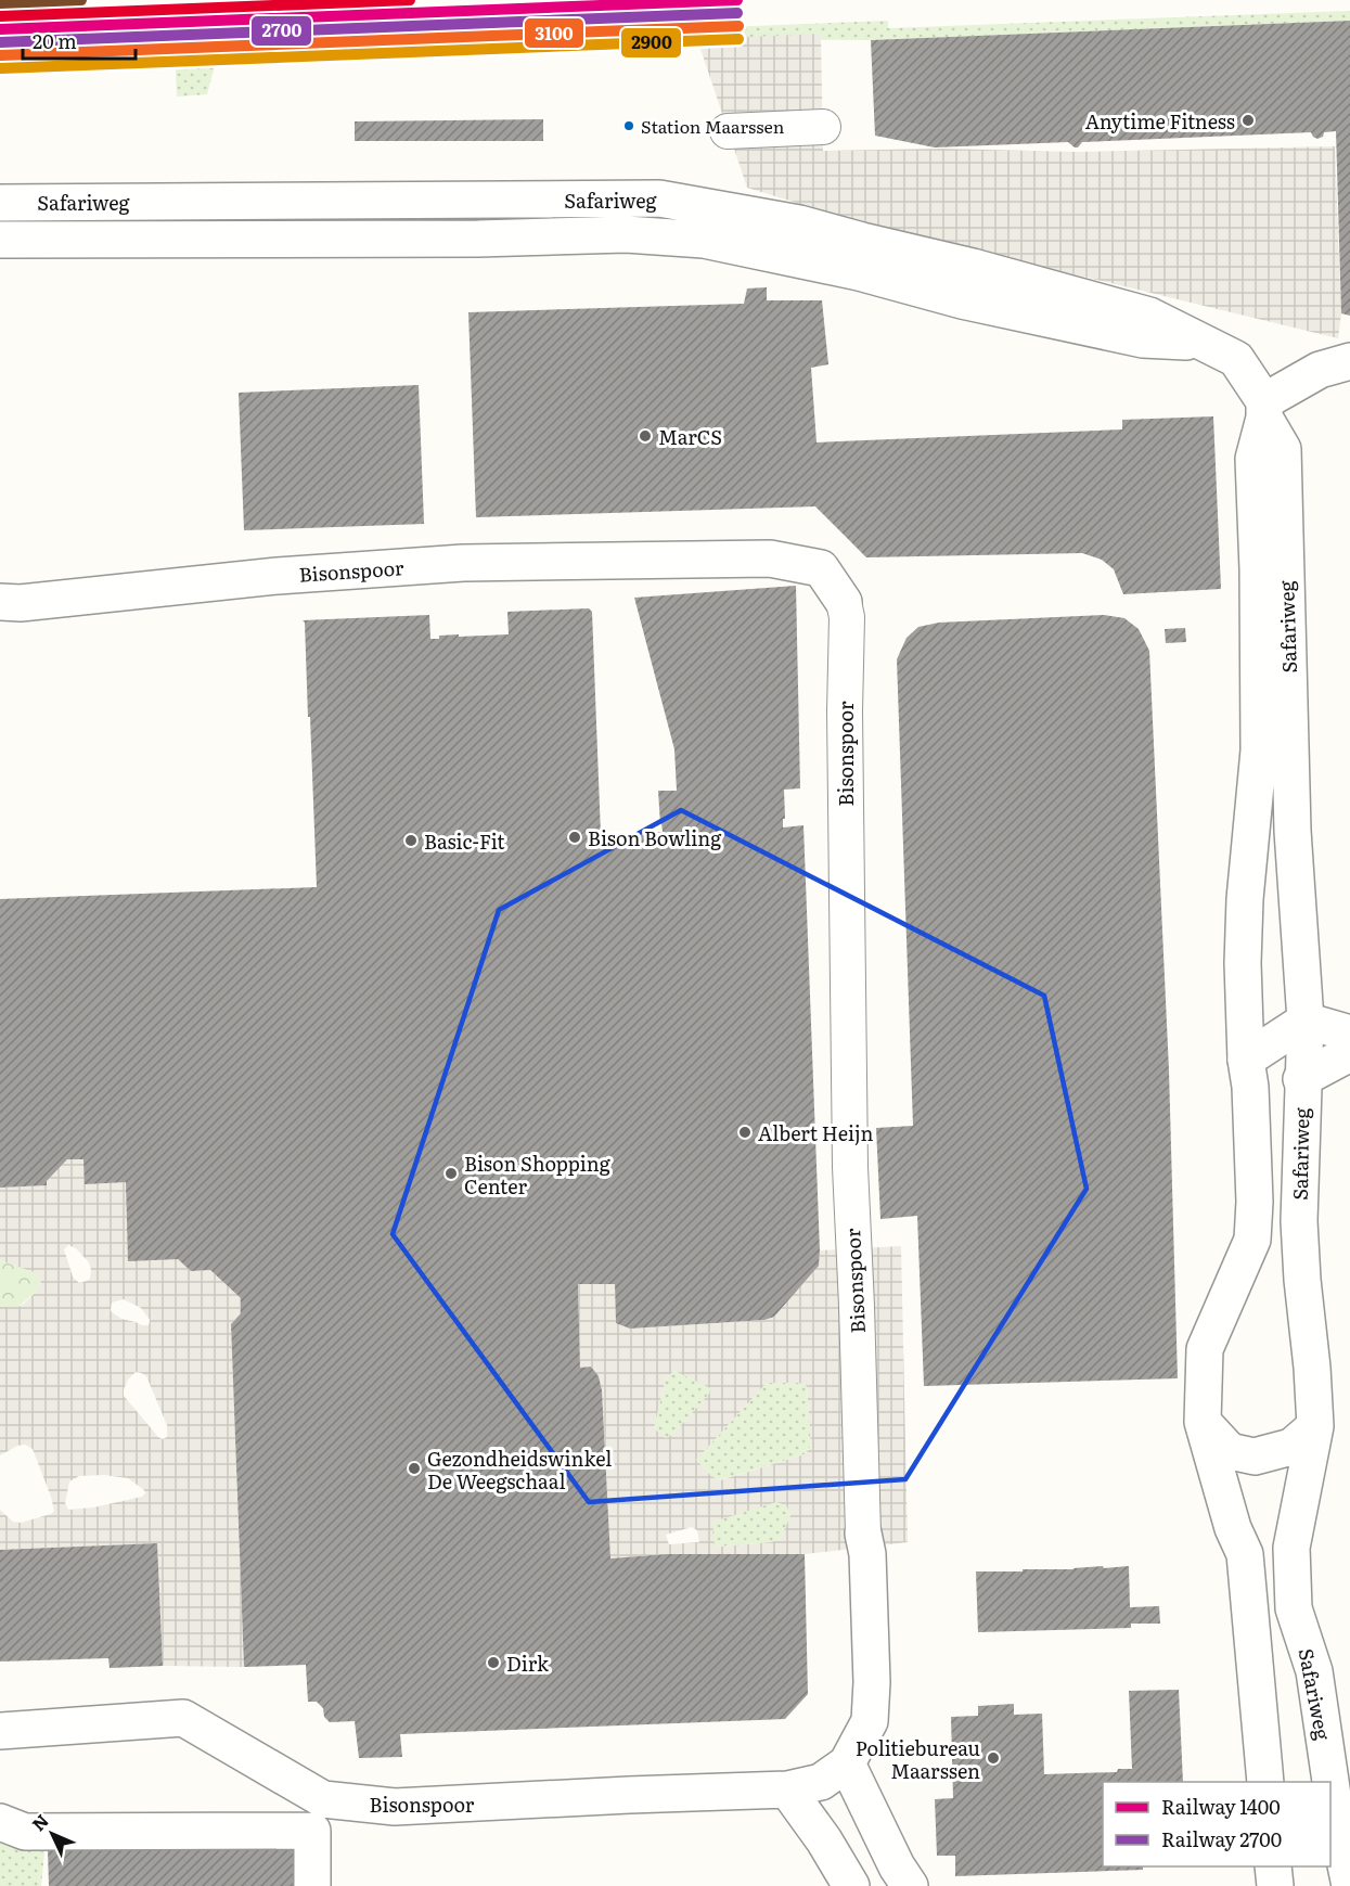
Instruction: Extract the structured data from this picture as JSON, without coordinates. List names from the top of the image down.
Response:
{
  "streets": {
    "street": ["Safariweg", "Bisonspoor"]
  },
  "places": [
    "Anytime Fitness",
    "Station Maarssen",
    "MarCS",
    "Bison Bowling",
    "Basic-Fit",
    "Albert Heijn",
    "Bison Shopping Center",
    "Gezondheidswinkel De Weegschaal",
    "Dirk",
    "Politiebureau Maarssen"
  ],
  "lines": [
    "rail line 1400",
    "rail line 2700",
    "transit line 3100",
    "transit line 2900"
  ],
  "legend": ["Railway 1400", "Railway 2700"],
  "scale_bar": "20 m",
  "north": "top left"
}
